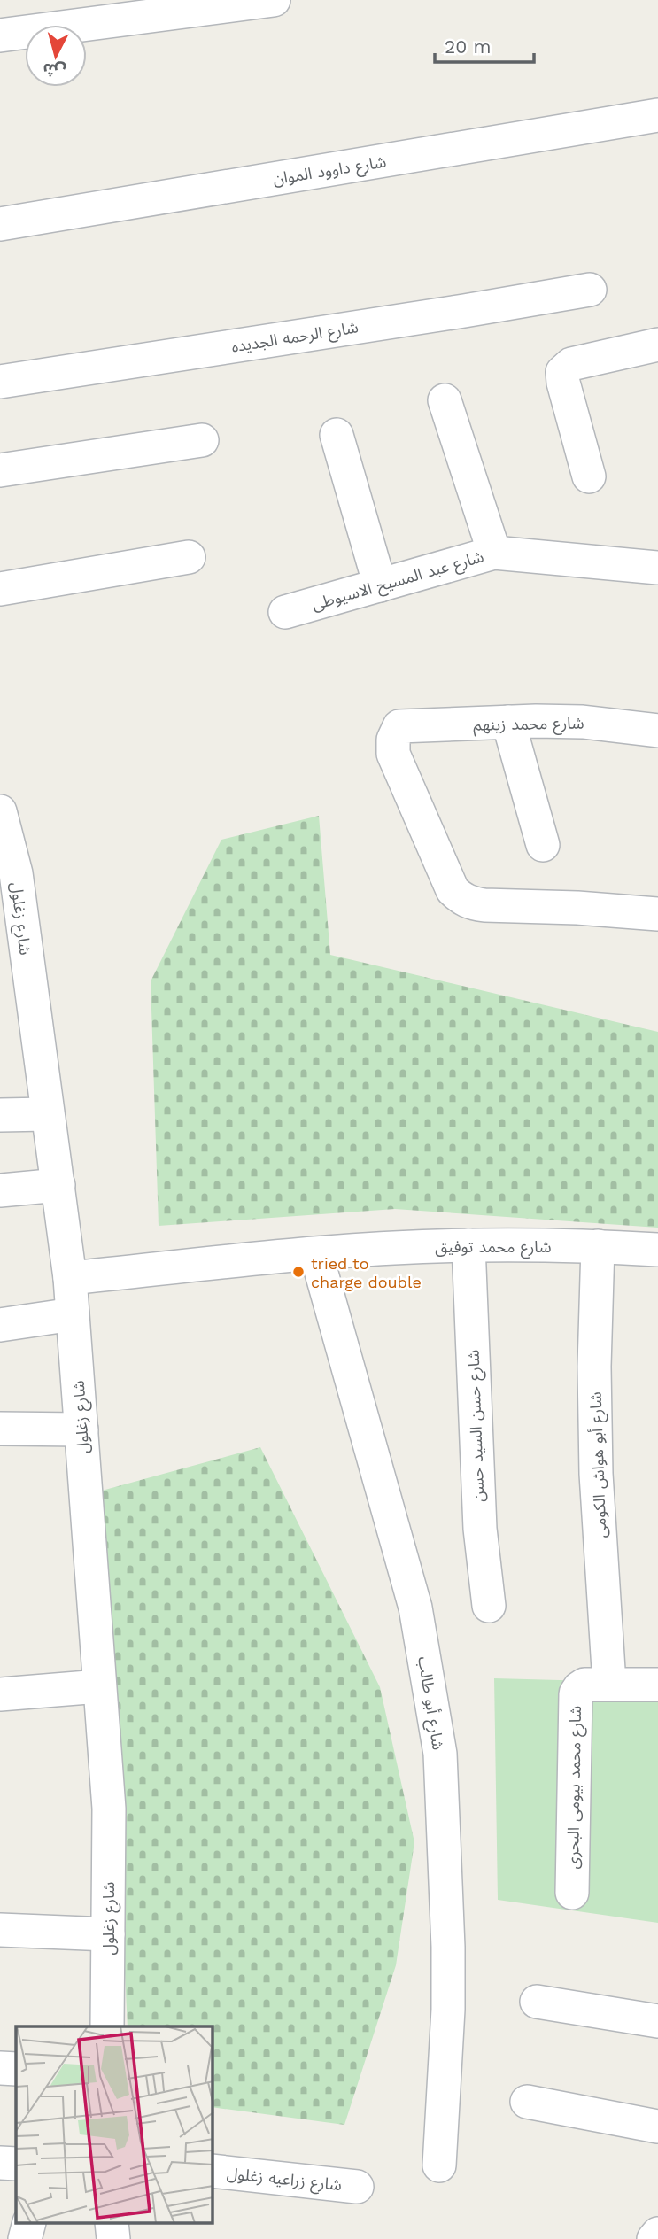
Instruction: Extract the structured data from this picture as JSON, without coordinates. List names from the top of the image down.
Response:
{
  "streets": {
    "street": [
      "شارع داوود الموان",
      "شارع الرحمه الجديده",
      "شارع عبد المسيح الاسيوطى",
      "شارع محمد زينهم",
      "شارع زغلول",
      "شارع محمد توفيق",
      "شارع حسن السيد حسن",
      "شارع أبو هواش الكومى",
      "شارع أبو طالب",
      "شارع محمد بيومى البحرى",
      "شارع زراعيه زغلول"
    ]
  },
  "crossings": [
    ["شارع زغلول", "شارع محمد توفيق"],
    ["شارع محمد توفيق", "شارع حسن السيد حسن"],
    ["شارع محمد توفيق", "شارع أبو هواش الكومى"],
    ["شارع محمد توفيق", "شارع أبو طالب"],
    ["شارع أبو هواش الكومى", "شارع محمد بيومى البحرى"]
  ],
  "places": ["tried to charge double"],
  "scale_bar": "20 m",
  "north": "bottom"
}
